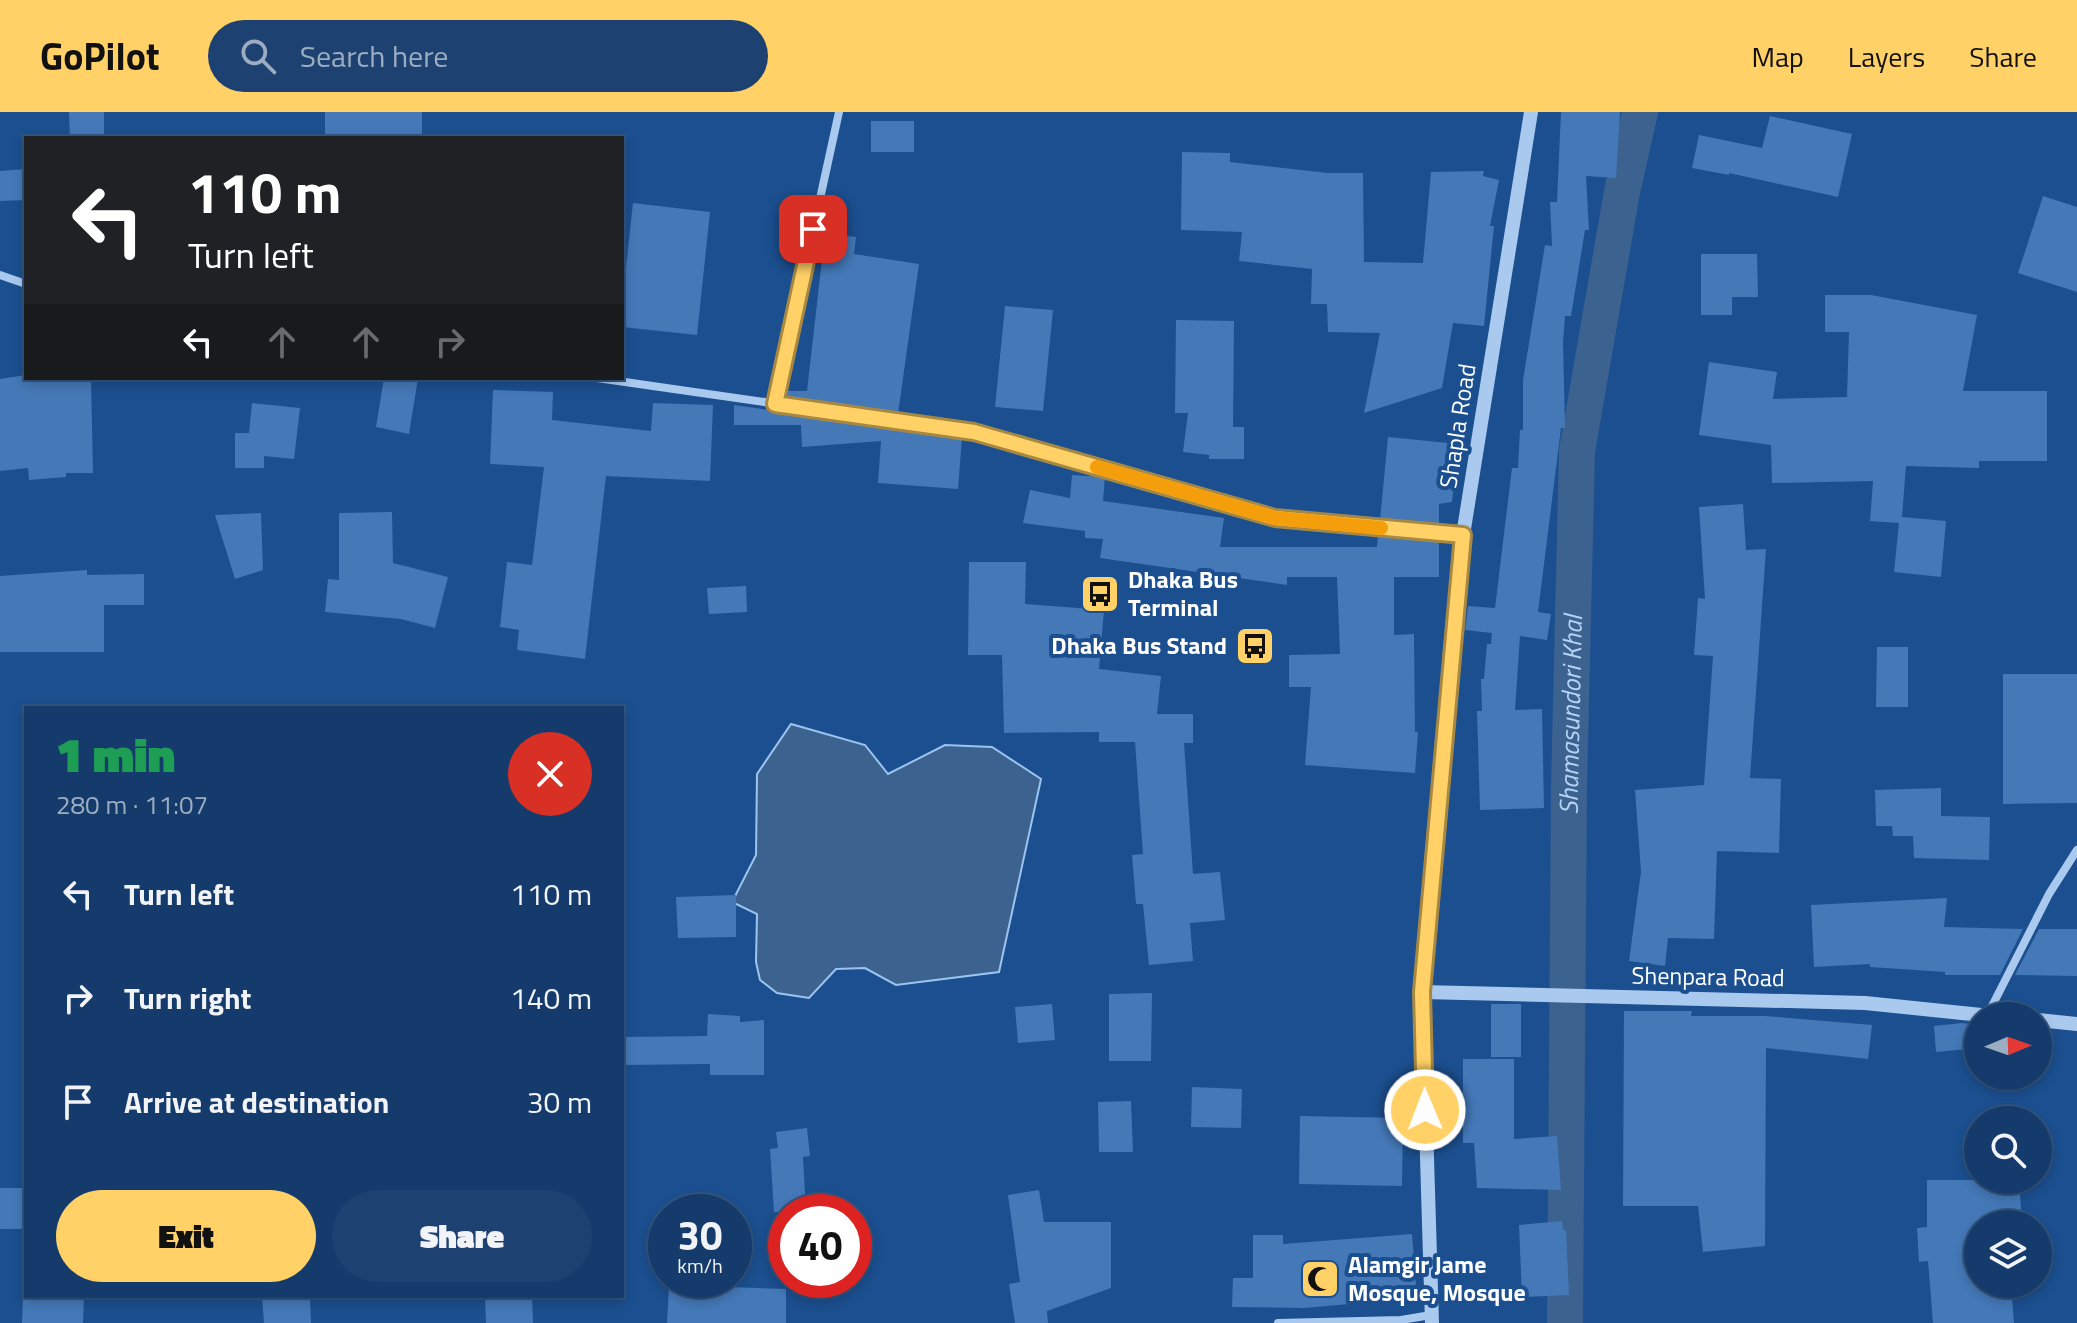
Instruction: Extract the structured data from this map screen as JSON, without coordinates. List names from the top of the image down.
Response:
{
  "streets": {
    "street": ["Shapla Road", "Shenpara Road"]
  },
  "crossings": [
    ["Shapla Road", "Shenpara Road"]
  ],
  "water": ["Shamasundori Khal"],
  "places": {
    "bus stop": ["Dhaka Bus Terminal", "Dhaka Bus Stand"],
    "mosque": ["Alamgir Jame Mosque, Mosque"]
  },
  "north": "right",
  "page": {
    "header": "GoPilot",
    "search": "Search here",
    "nav": ["Map", "Layers", "Share"],
    "turn": ["110 m", "Turn left"],
    "heading": ["1 min", "280 m · 11:07"],
    "list": [
      {
        "name": "Turn left",
        "value": "110 m"
      },
      {
        "name": "Turn right",
        "value": "140 m"
      },
      {
        "name": "Arrive at destination",
        "value": "30 m"
      }
    ],
    "buttons": ["Exit", "Share"],
    "speed": "30 km/h",
    "limit": "40"
  }
}
